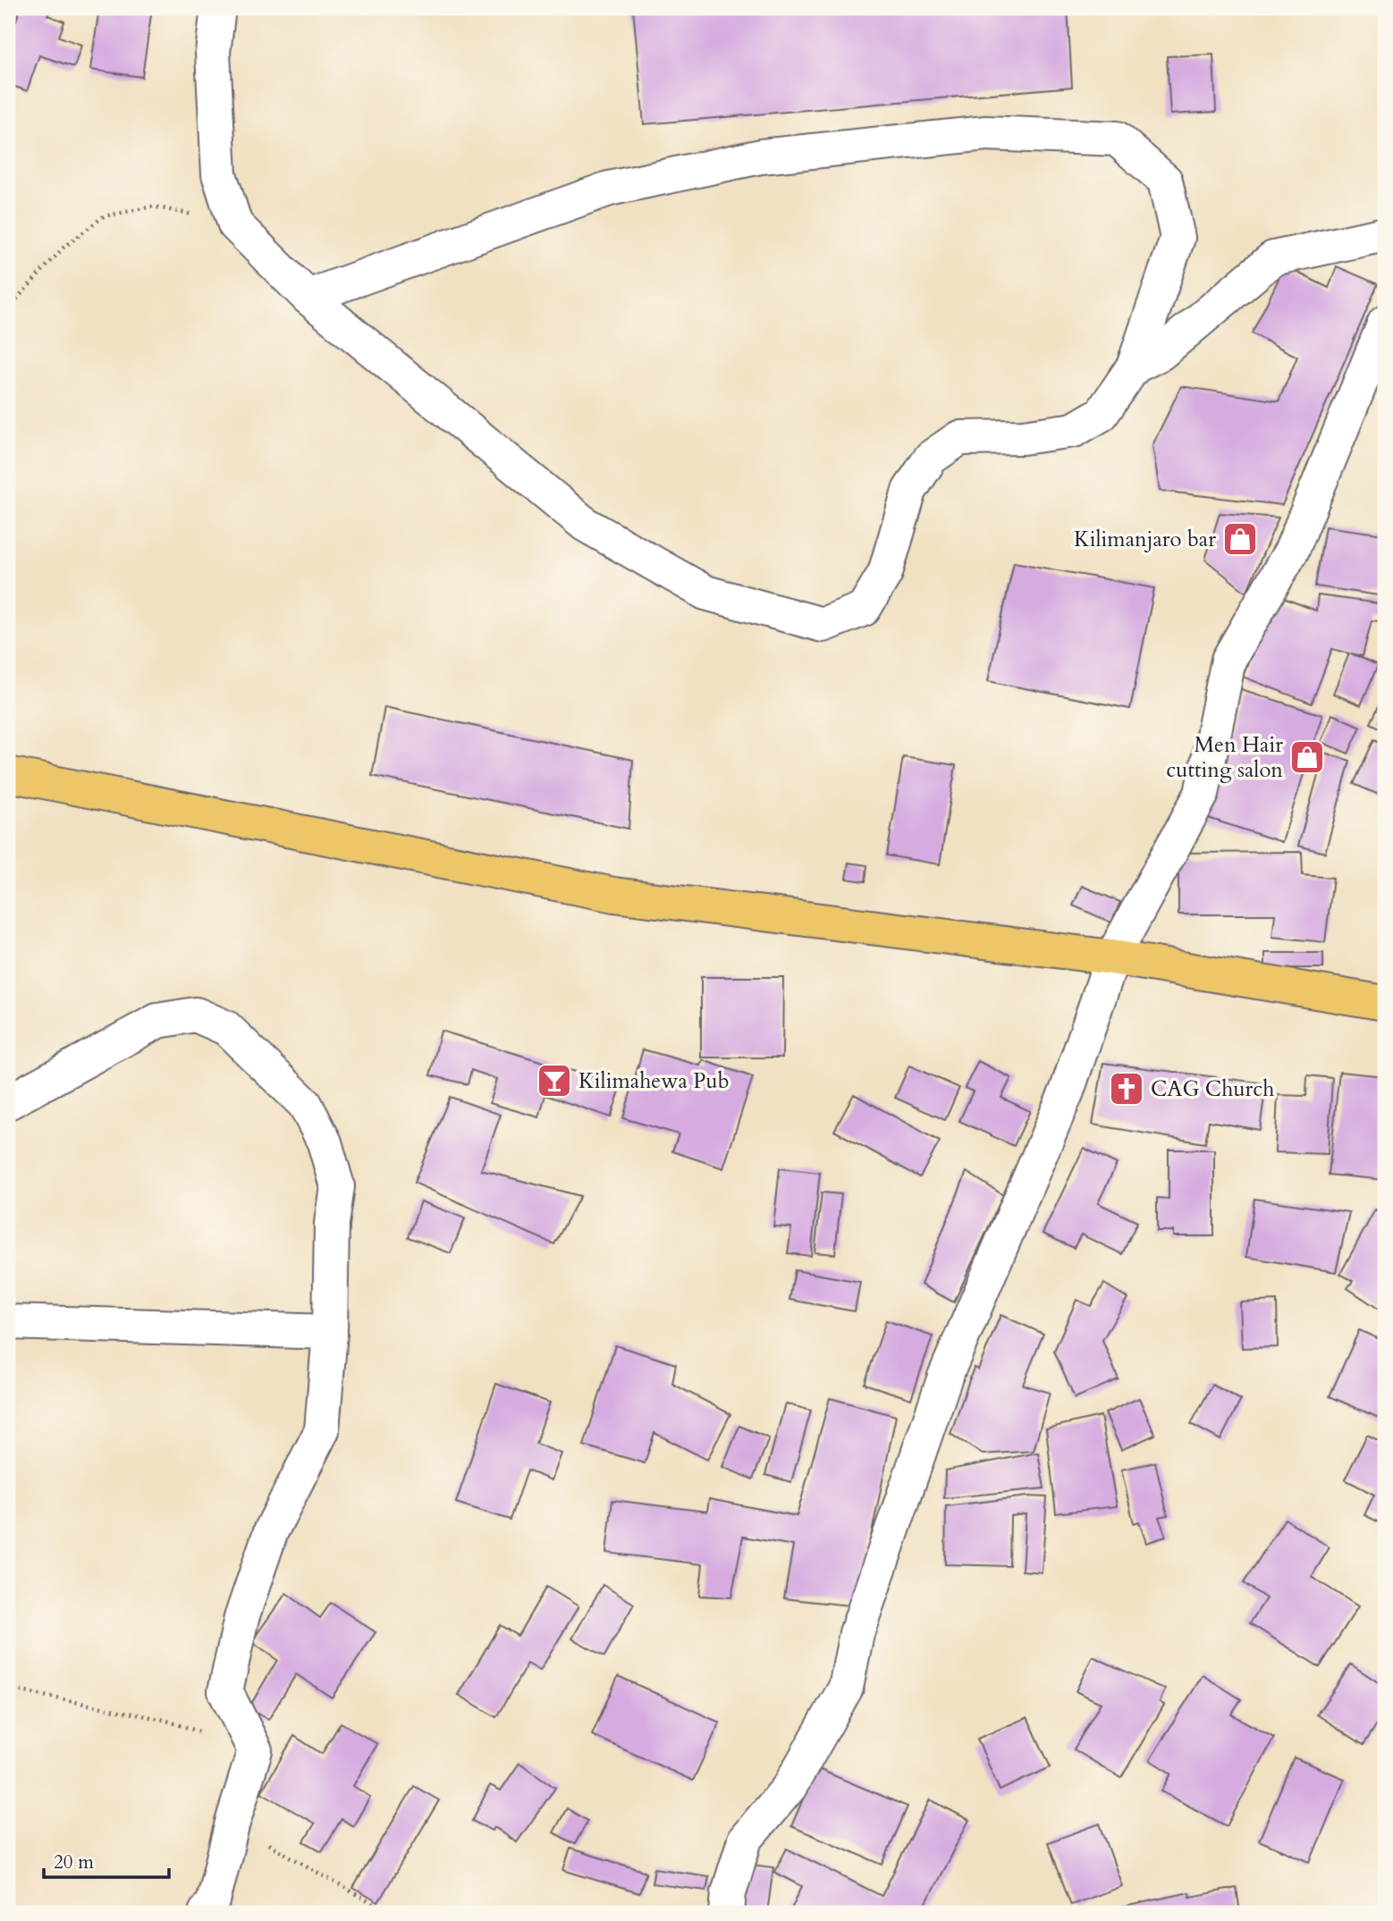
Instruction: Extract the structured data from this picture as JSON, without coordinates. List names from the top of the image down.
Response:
{
  "places": {
    "shop": ["Kilimanjaro bar", "Men Hair cutting salon"],
    "bar": ["Kilimahewa Pub"],
    "church": ["CAG Church"]
  },
  "scale_bar": "20 m"
}
